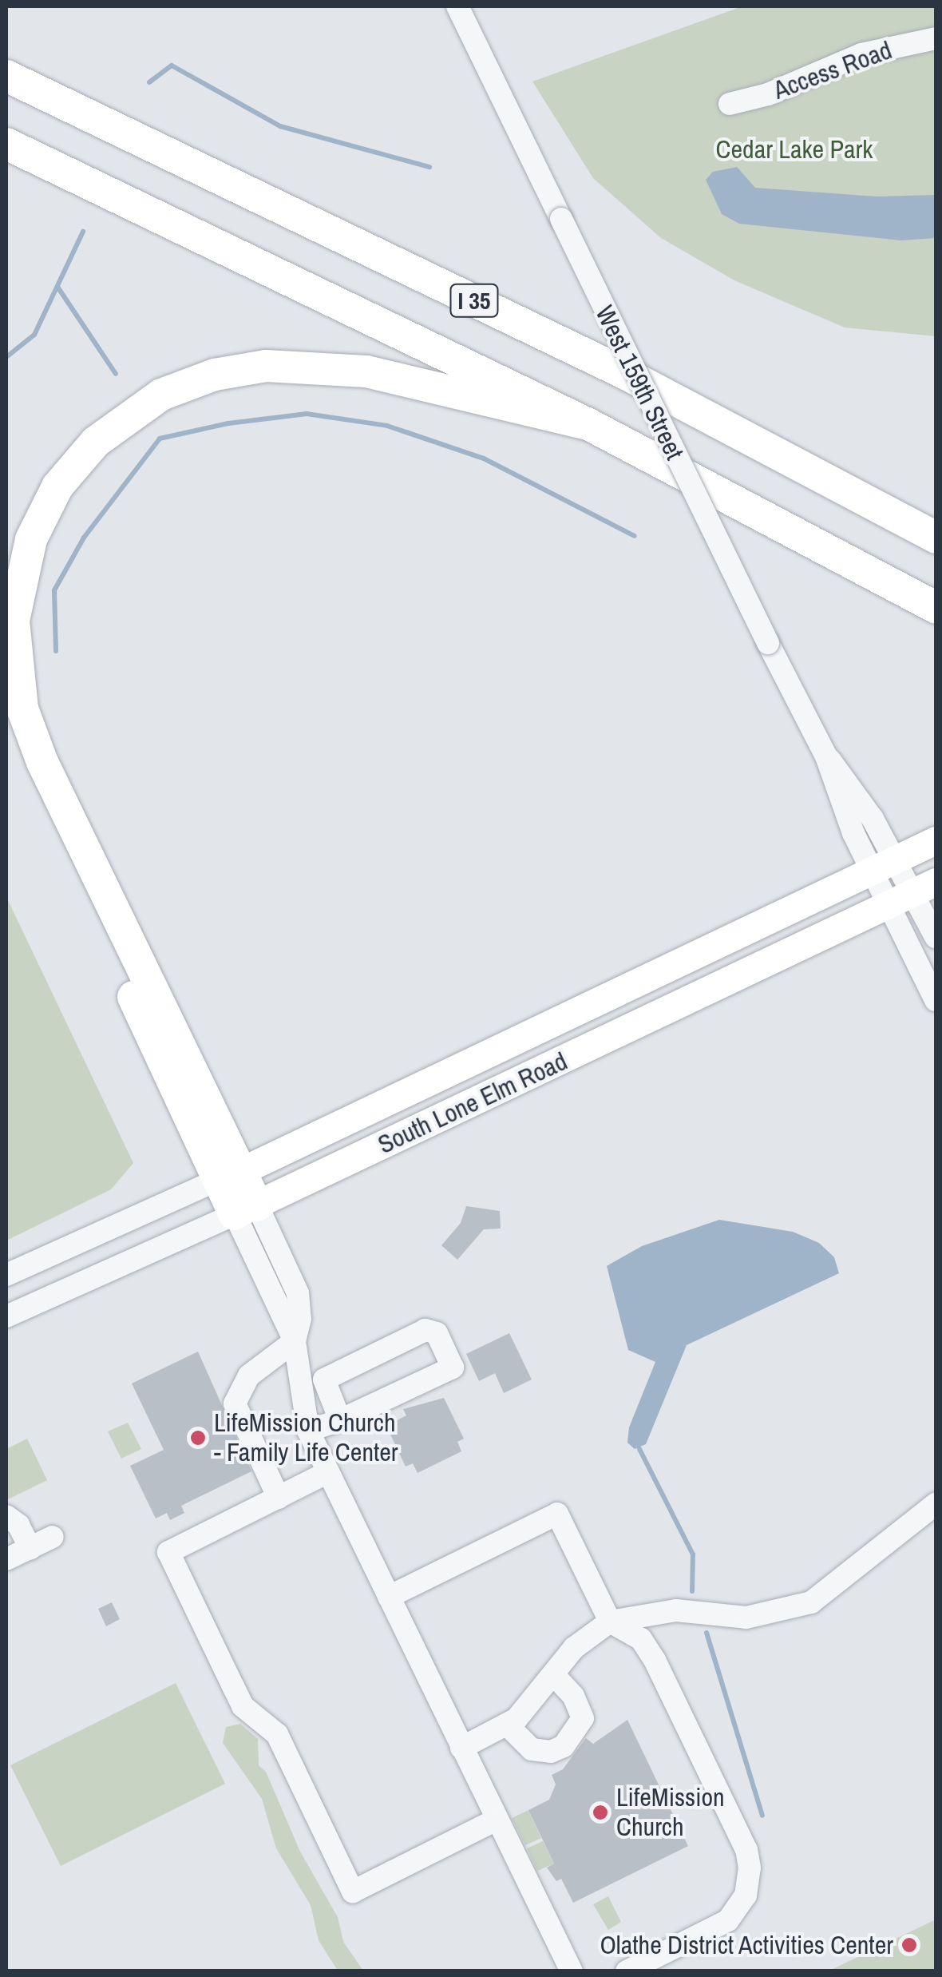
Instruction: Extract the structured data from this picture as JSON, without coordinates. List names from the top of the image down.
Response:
{
  "streets": {
    "highway": ["I 35"],
    "main road": ["South Lone Elm Road"],
    "street": ["Access Road", "West 159th Street"]
  },
  "crossings": [
    ["West 159th Street", "South Lone Elm Road"]
  ],
  "parks": ["Cedar Lake Park"],
  "places": ["LifeMission Church - Family Life Center", "LifeMission Church", "Olathe District Activities Center"]
}
